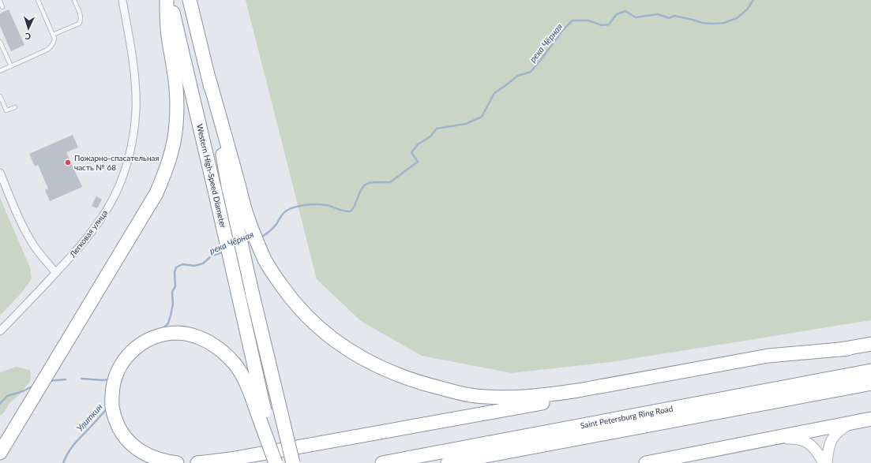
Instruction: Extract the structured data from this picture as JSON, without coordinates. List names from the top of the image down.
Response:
{
  "streets": {
    "highway": ["Western High-Speed Diameter", "Saint Petersburg Ring Road"],
    "street": ["Легковая улица"]
  },
  "water": ["река Чёрная", "Улиткин"],
  "places": ["Пожарно-спасательная часть № 68"],
  "north": "bottom"
}
